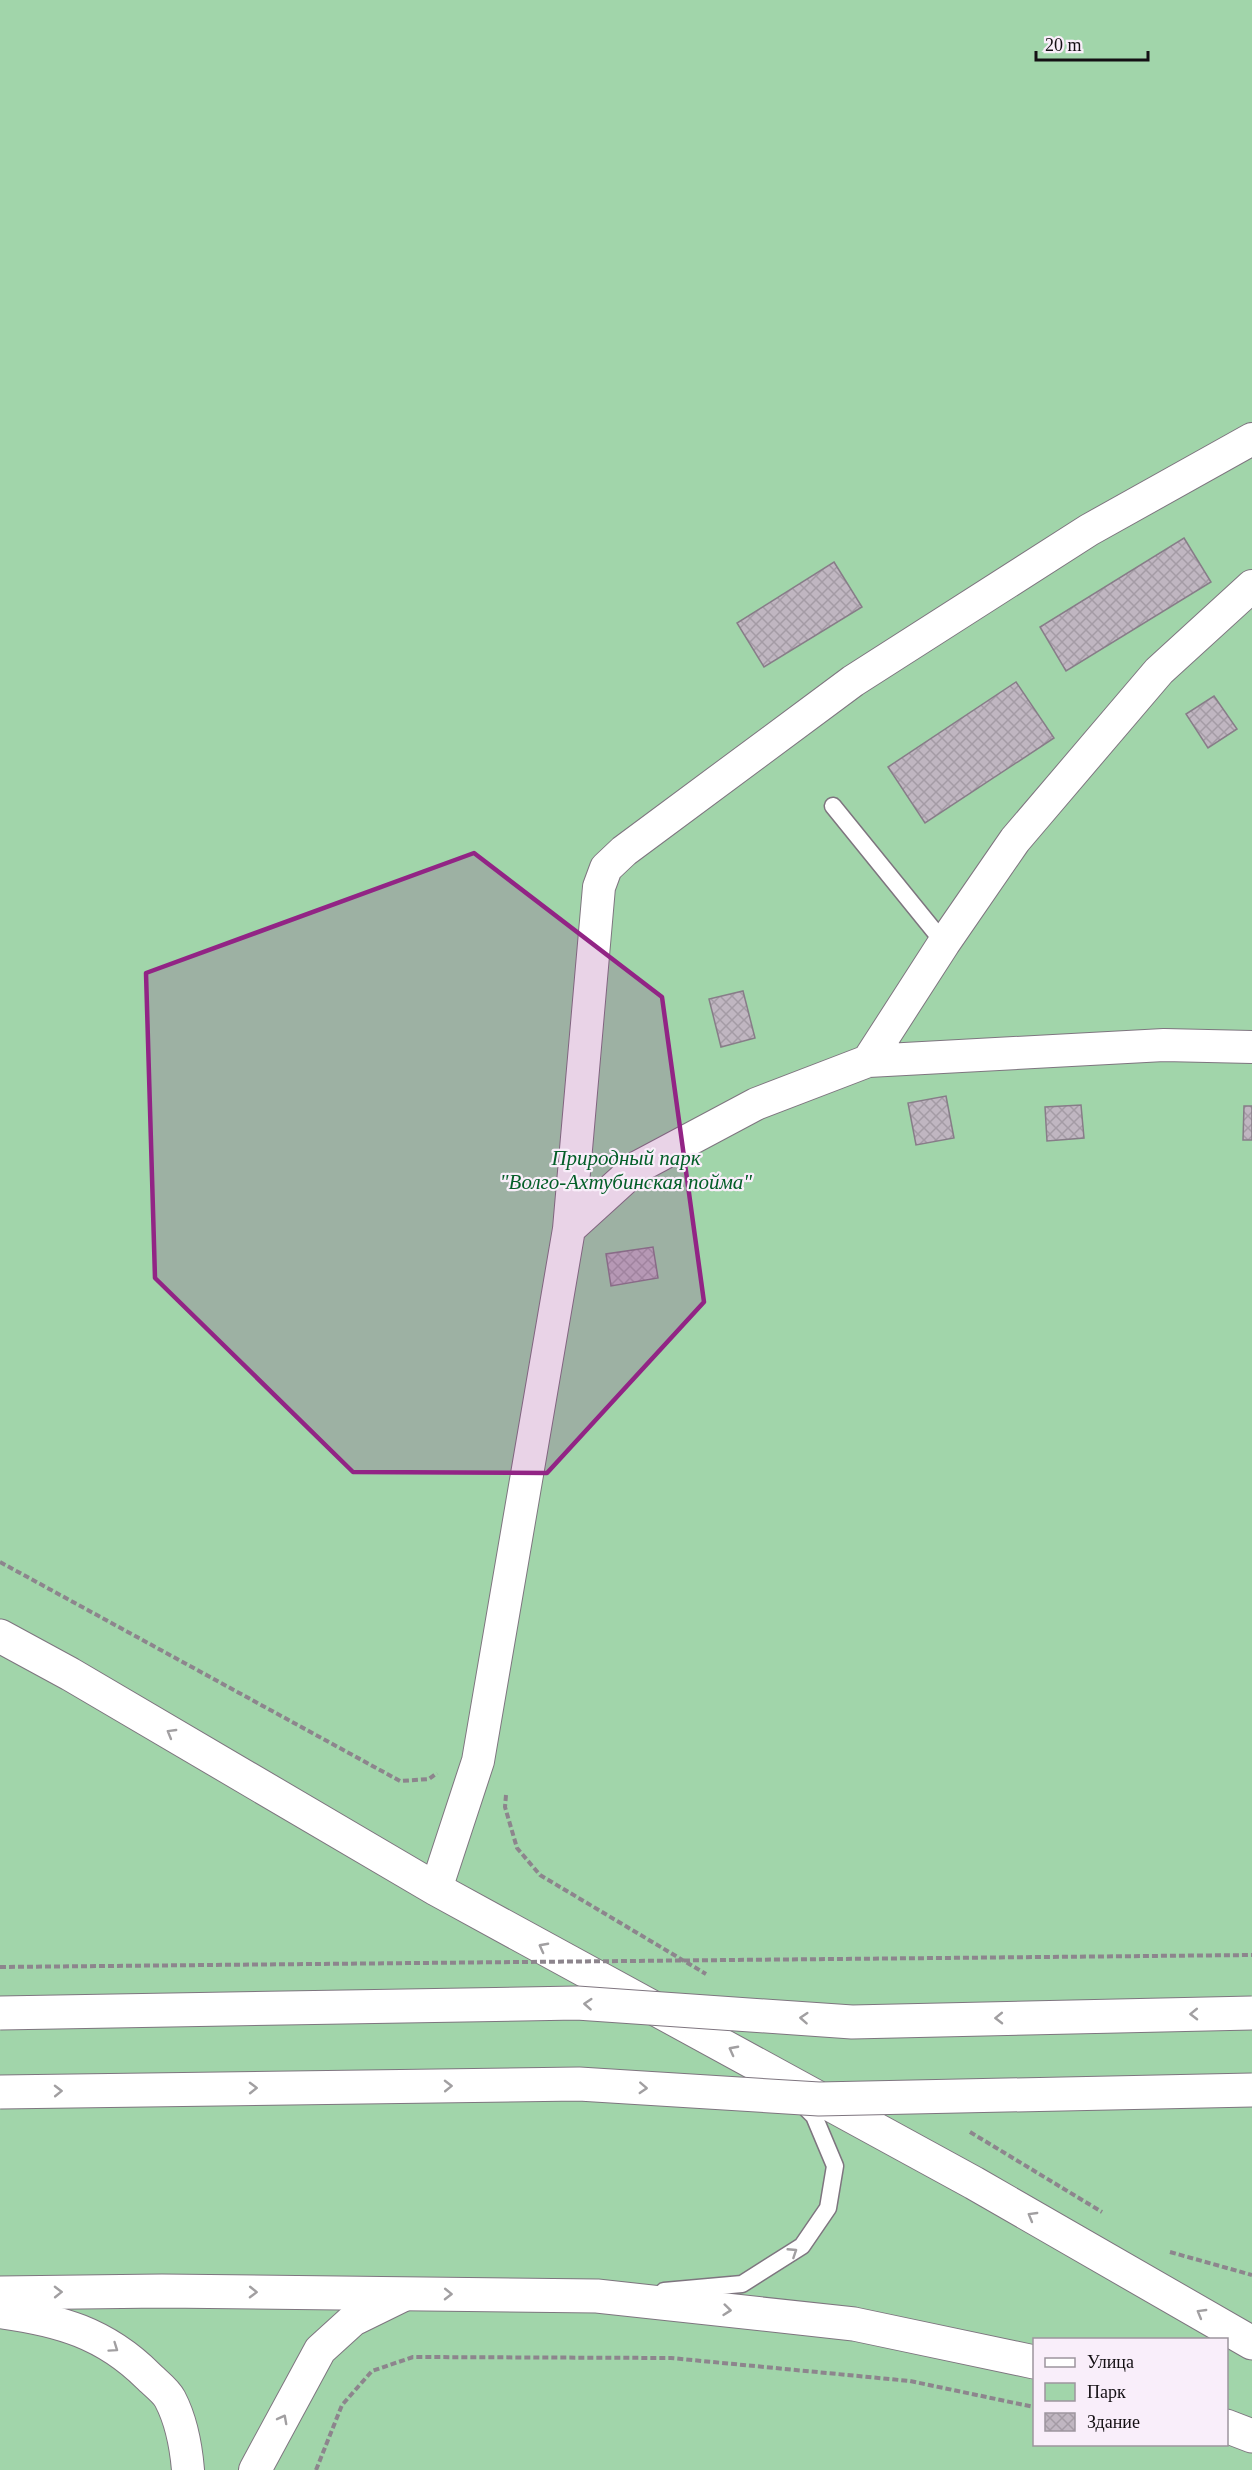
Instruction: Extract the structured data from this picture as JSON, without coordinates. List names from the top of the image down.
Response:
{
  "parks": ["Природный парк \"Волго-Ахтубинская пойма\""],
  "legend": ["Улица", "Парк", "Здание"],
  "scale_bar": "20 m"
}
